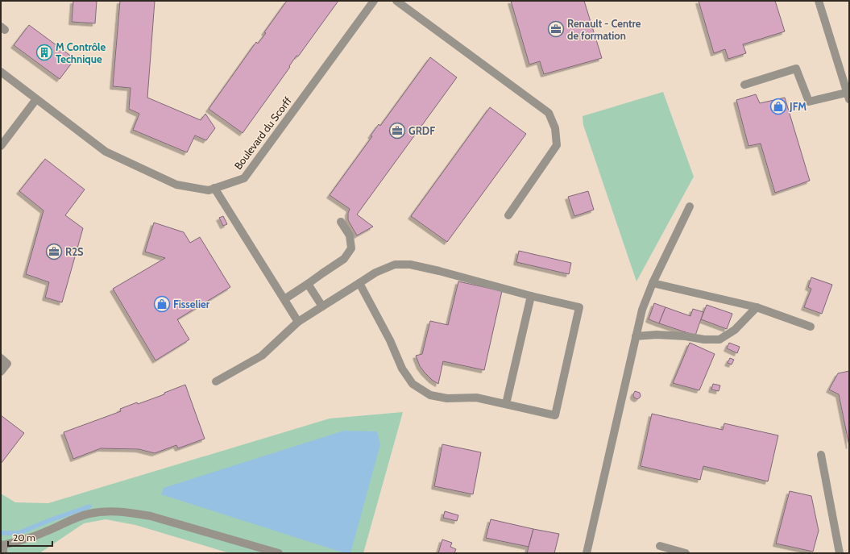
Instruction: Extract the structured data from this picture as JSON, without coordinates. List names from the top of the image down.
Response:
{
  "streets": {
    "street": ["Boulevard du Scorff"]
  },
  "places": {
    "office": ["Renault - Centre de formation", "GRDF", "R2S"],
    "building": ["M Contrôle Technique"],
    "shop": ["JFM", "Fisselier"]
  },
  "scale_bar": "20 m"
}
